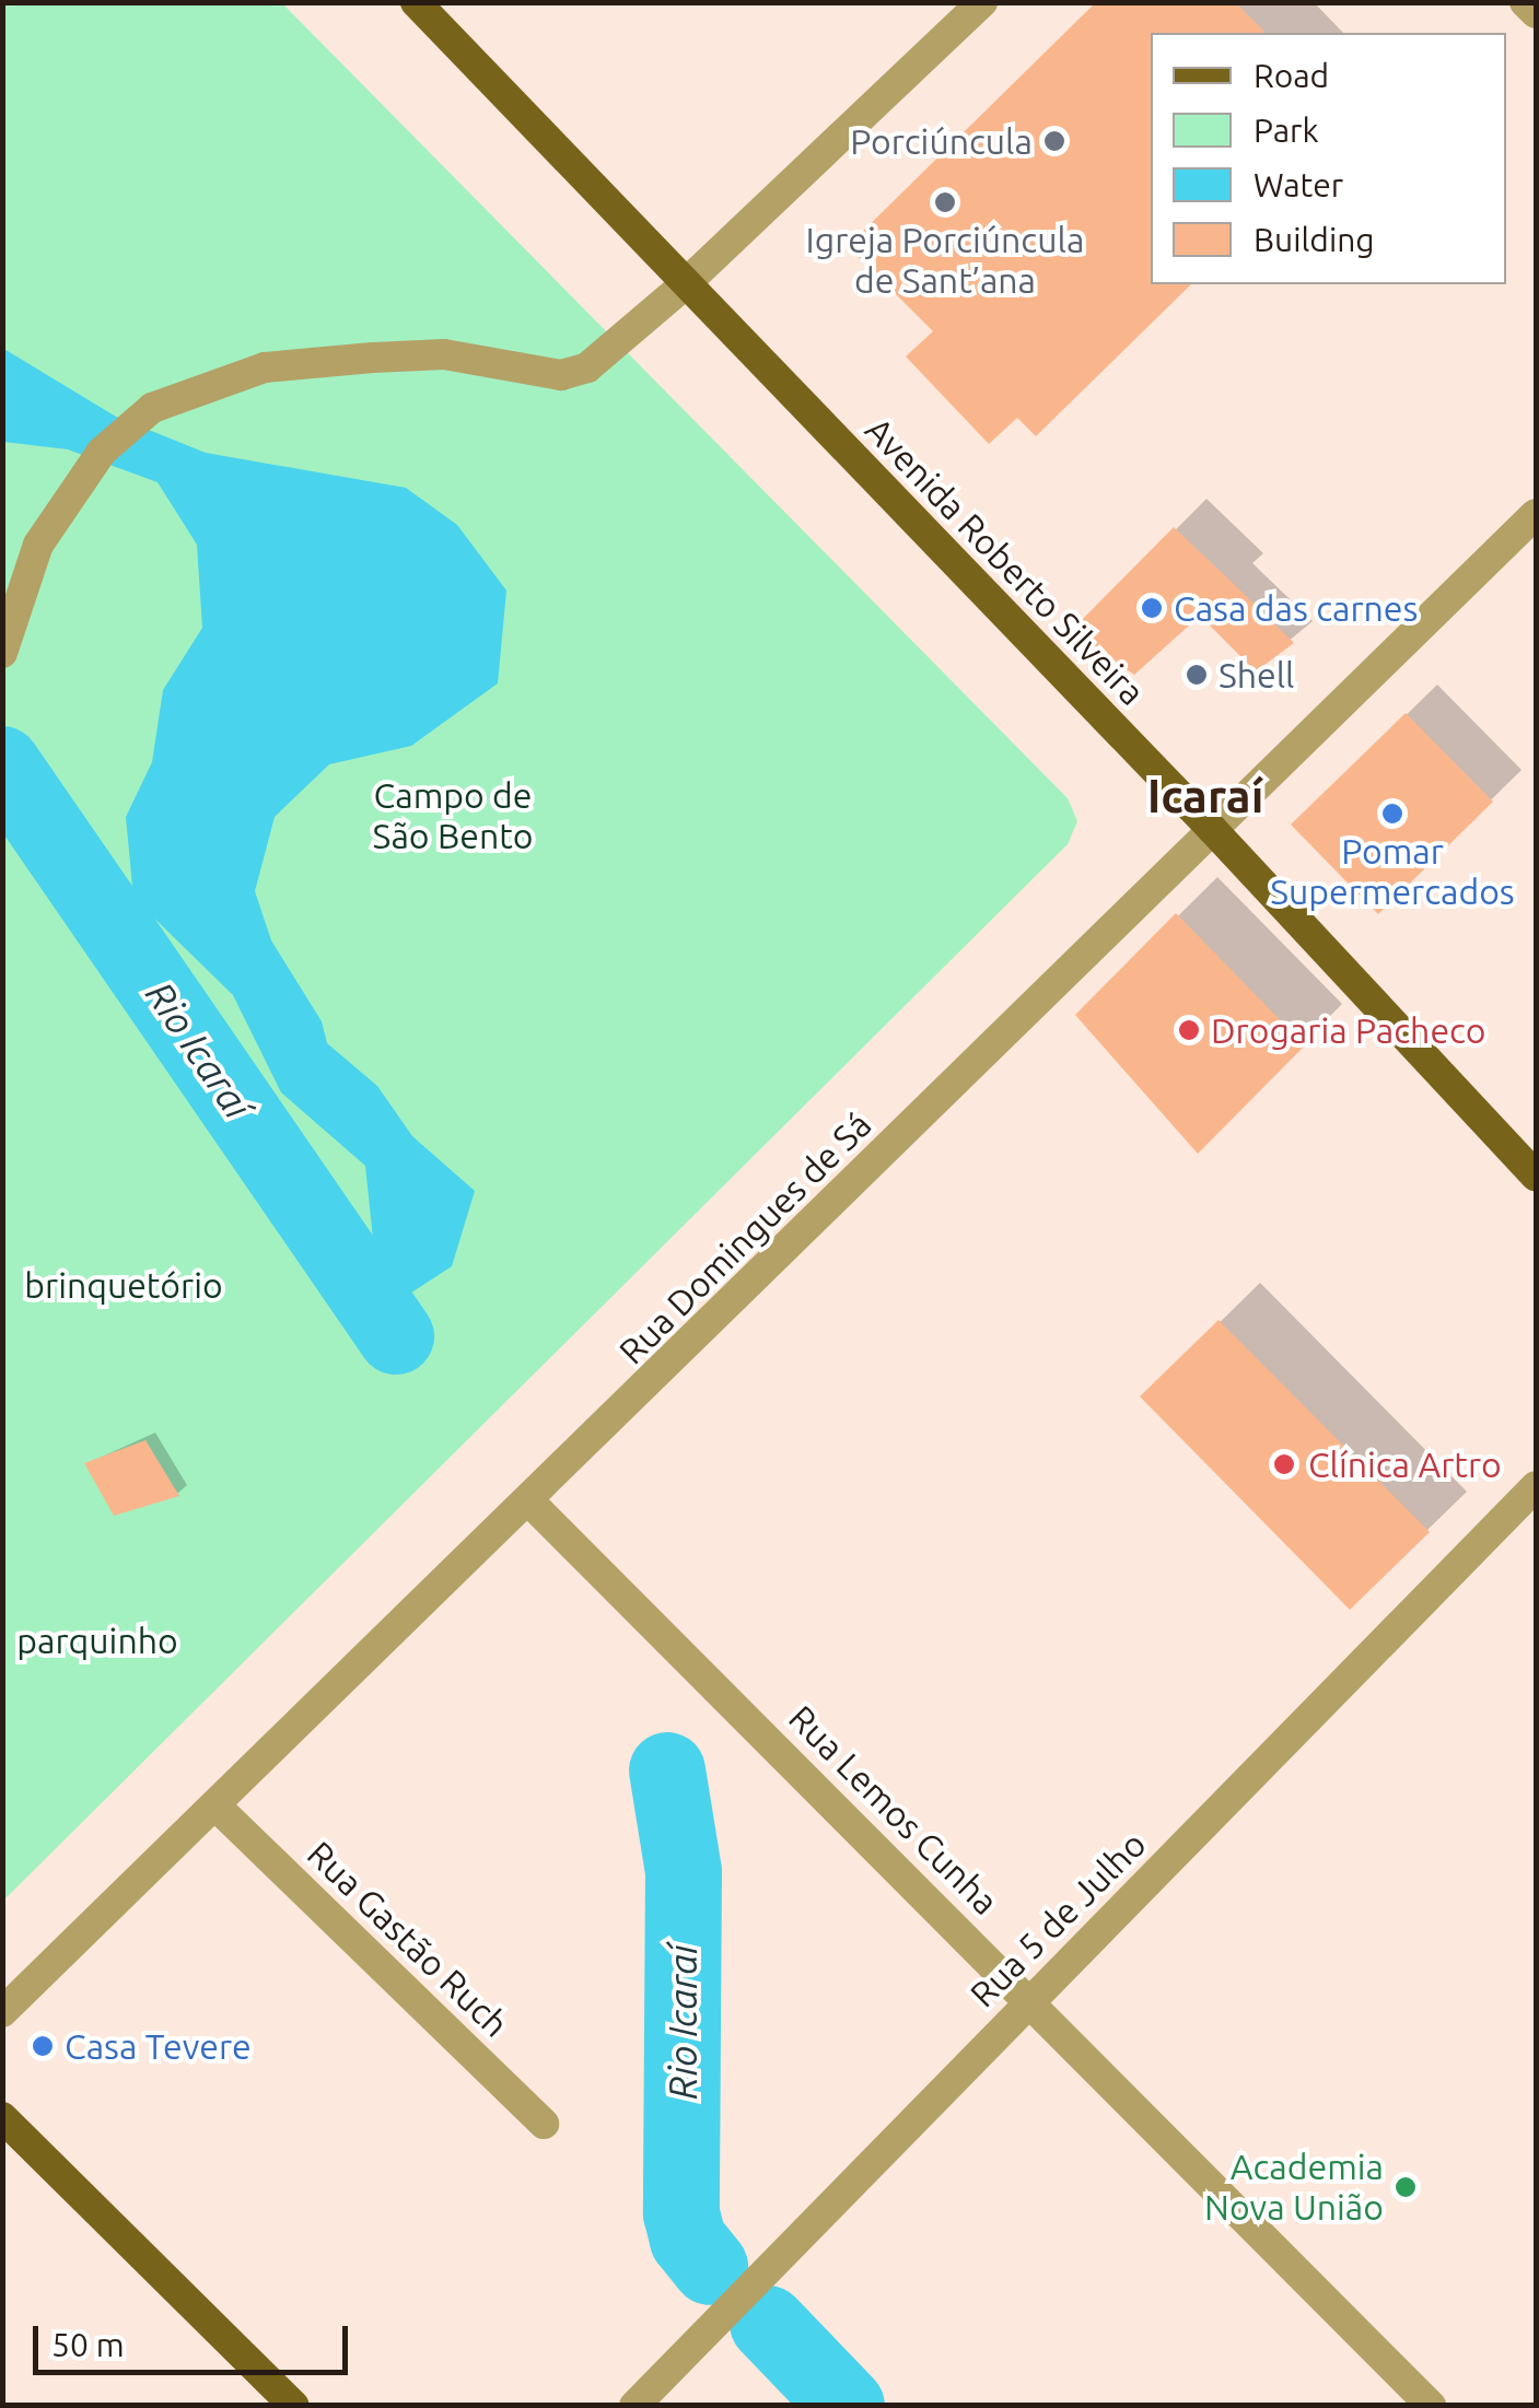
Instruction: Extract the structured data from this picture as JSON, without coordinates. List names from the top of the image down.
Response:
{
  "streets": {
    "main road": ["Avenida Roberto Silveira"],
    "street": [
      "Rua Domingues de Sá",
      "Rua Lemos Cunha",
      "Rua 5 de Julho",
      "Rua Gastão Ruch"
    ]
  },
  "crossings": [
    ["Avenida Roberto Silveira", "Rua Domingues de Sá"],
    ["Rua Domingues de Sá", "Rua Lemos Cunha"],
    ["Rua Domingues de Sá", "Rua Gastão Ruch"],
    ["Rua Lemos Cunha", "Rua 5 de Julho"]
  ],
  "districts": ["Icaraí"],
  "water": ["Rio Icaraí"],
  "parks": ["Campo de São Bento", "brinquetório", "parquinho"],
  "places": [
    "Porciúncula",
    "Igreja Porciúncula de Sant’ana",
    "Casa das carnes",
    "Shell",
    "Pomar Supermercados",
    "Drogaria Pacheco",
    "Clínica Artro",
    "Casa Tevere",
    "Academia Nova União"
  ],
  "legend": [
    "Road",
    "Park",
    "Water",
    "Building"
  ],
  "scale_bar": "50 m"
}
